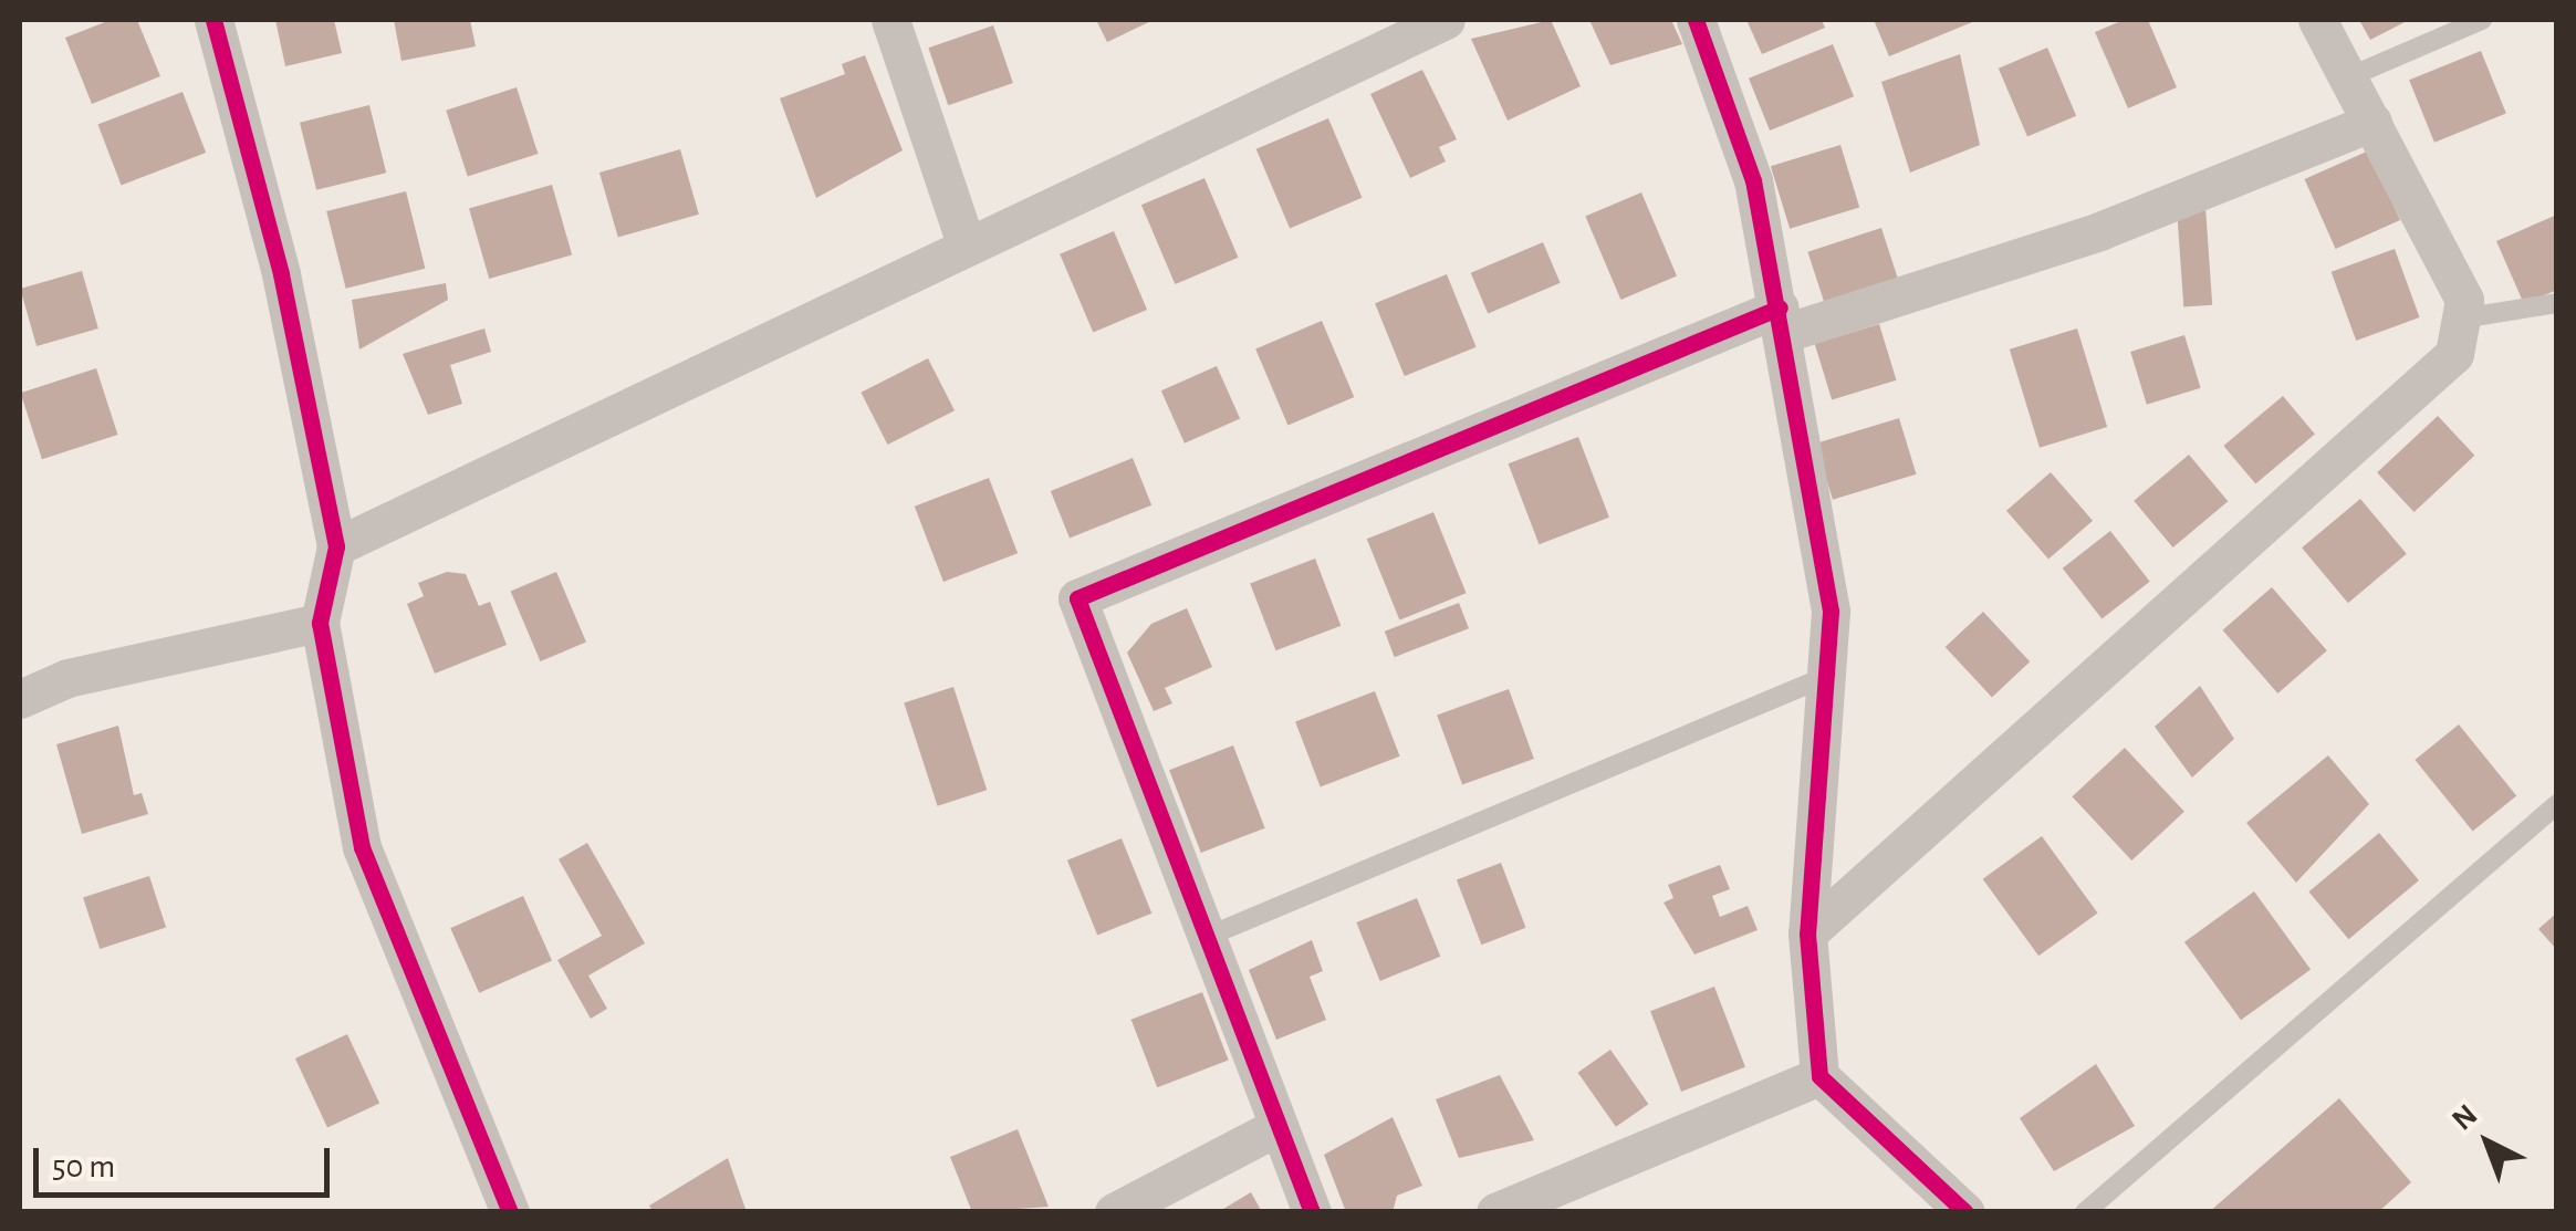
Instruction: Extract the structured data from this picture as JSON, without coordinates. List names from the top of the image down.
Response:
{
  "scale_bar": "50 m",
  "north": "top left"
}
